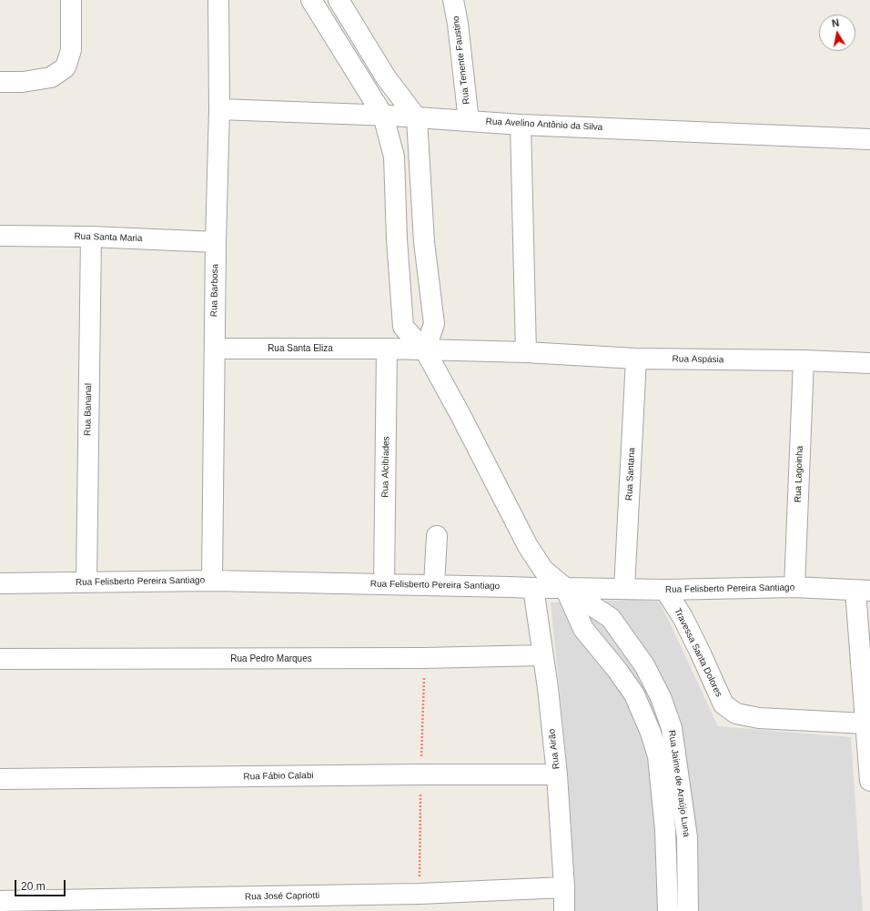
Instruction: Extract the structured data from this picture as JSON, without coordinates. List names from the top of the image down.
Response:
{
  "streets": {
    "street": [
      "Rua Tenente Faustino",
      "Rua Avelino Antônio da Silva",
      "Rua Santa Maria",
      "Rua Barbosa",
      "Rua Santa Eliza",
      "Rua Aspásia",
      "Rua Bananal",
      "Rua Alcibíades",
      "Rua Santana",
      "Rua Lagoinha",
      "Rua Felisberto Pereira Santiago",
      "Travessa Santa Dolores",
      "Rua Pedro Marques",
      "Rua Airão",
      "Rua Fábio Calabi",
      "Rua Jaime de Araújo Luna",
      "Rua José Capriotti"
    ]
  },
  "crossings": [
    ["Rua Tenente Faustino", "Rua Avelino Antônio da Silva"],
    ["Rua Avelino Antônio da Silva", "Rua Barbosa"],
    ["Rua Santa Maria", "Rua Barbosa"],
    ["Rua Santa Maria", "Rua Bananal"],
    ["Rua Barbosa", "Rua Santa Eliza"],
    ["Rua Barbosa", "Rua Felisberto Pereira Santiago"],
    ["Rua Santa Eliza", "Rua Aspásia"],
    ["Rua Santa Eliza", "Rua Alcibíades"],
    ["Rua Aspásia", "Rua Santana"],
    ["Rua Aspásia", "Rua Lagoinha"],
    ["Rua Bananal", "Rua Felisberto Pereira Santiago"],
    ["Rua Alcibíades", "Rua Felisberto Pereira Santiago"],
    ["Rua Santana", "Rua Felisberto Pereira Santiago"],
    ["Rua Lagoinha", "Rua Felisberto Pereira Santiago"],
    ["Rua Felisberto Pereira Santiago", "Travessa Santa Dolores"],
    ["Rua Felisberto Pereira Santiago", "Rua Airão"],
    ["Rua Felisberto Pereira Santiago", "Rua Jaime de Araújo Luna"],
    ["Rua Pedro Marques", "Rua Airão"],
    ["Rua Airão", "Rua Fábio Calabi"],
    ["Rua Airão", "Rua José Capriotti"]
  ],
  "scale_bar": "20 m",
  "north": "top"
}
